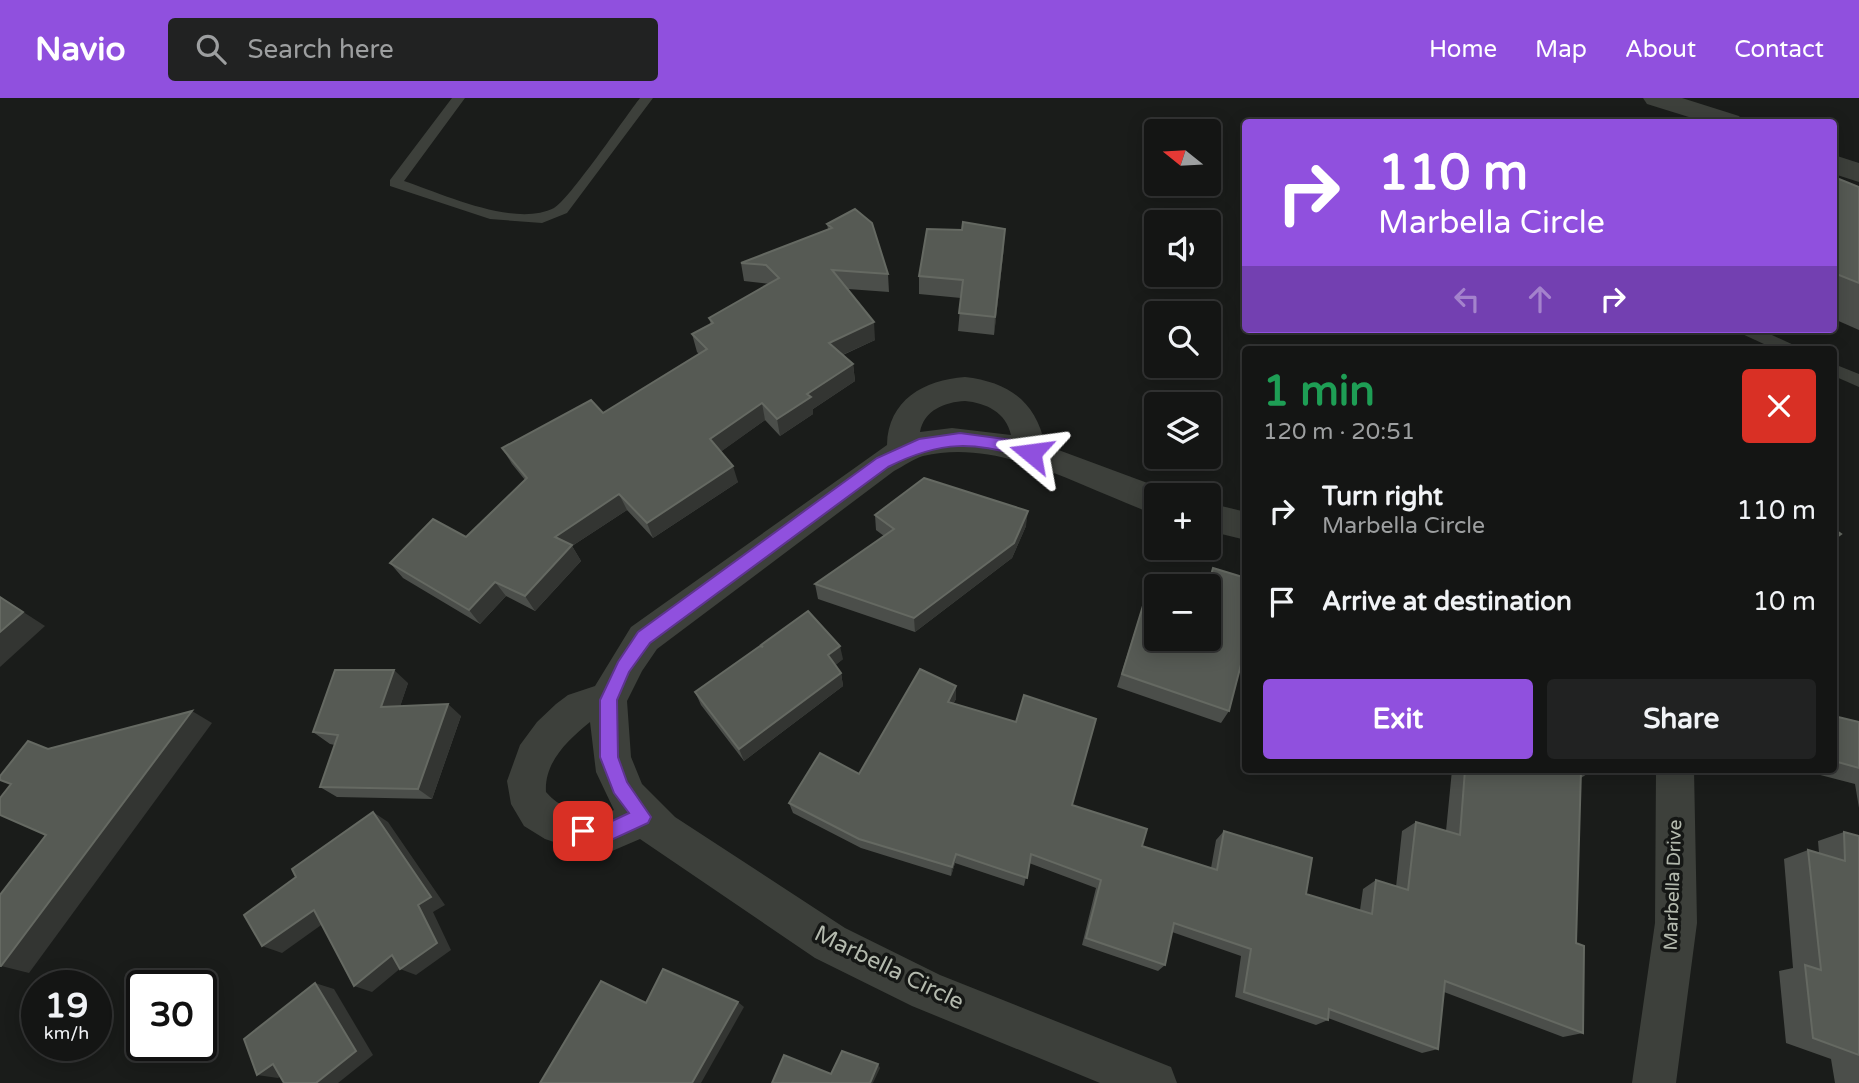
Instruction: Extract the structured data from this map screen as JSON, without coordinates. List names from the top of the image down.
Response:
{
  "streets": {
    "street": ["Marbella Drive", "Marbella Circle"]
  },
  "north": "left",
  "page": {
    "header": "Navio",
    "search": "Search here",
    "nav": [
      "Home",
      "Map",
      "About",
      "Contact"
    ],
    "map_buttons": ["+", "−"],
    "turn": ["110 m", "Marbella Circle"],
    "heading": ["1 min", "120 m · 20:51"],
    "list": [
      {
        "name": "Turn right",
        "note": "Marbella Circle",
        "value": "110 m"
      },
      {
        "name": "Arrive at destination",
        "value": "10 m"
      }
    ],
    "buttons": ["Exit", "Share"],
    "speed": "19 km/h",
    "limit": "30"
  }
}
